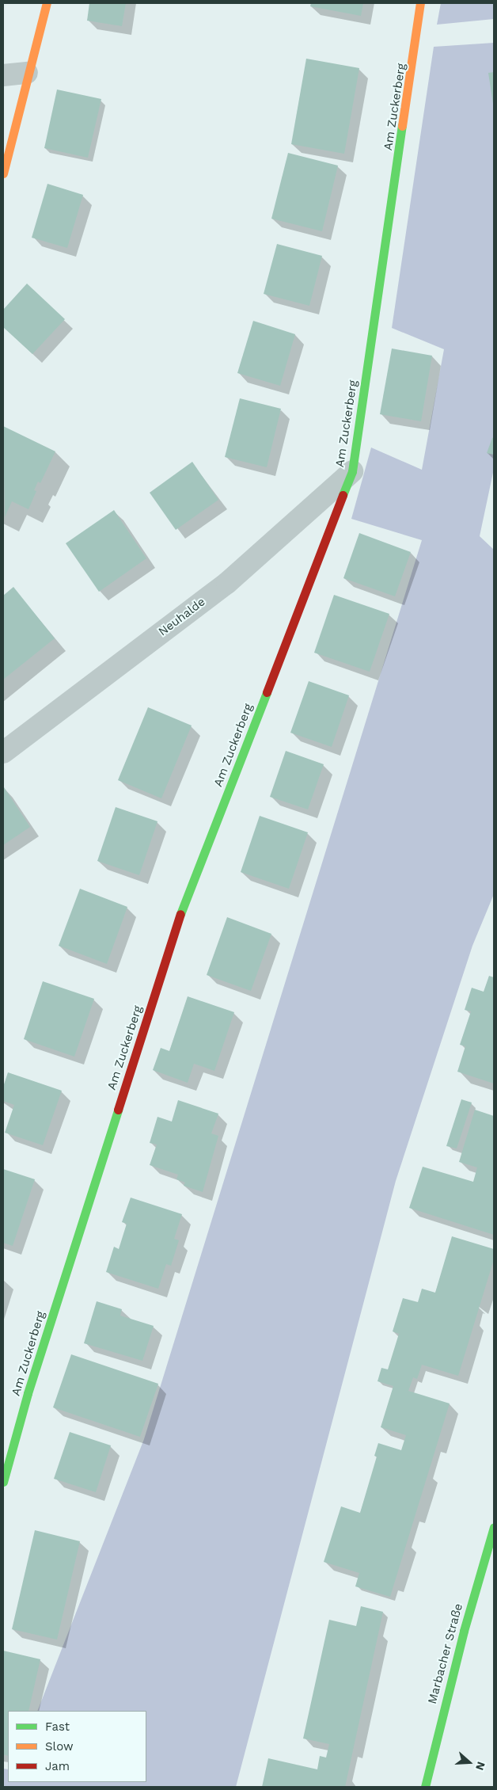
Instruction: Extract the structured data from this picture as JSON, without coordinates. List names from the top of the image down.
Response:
{
  "streets": {
    "street": ["Am Zuckerberg", "Neuhalde", "Marbacher Straße"]
  },
  "crossings": [
    ["Am Zuckerberg", "Neuhalde"]
  ],
  "legend": ["Fast", "Slow", "Jam"],
  "north": "right"
}
